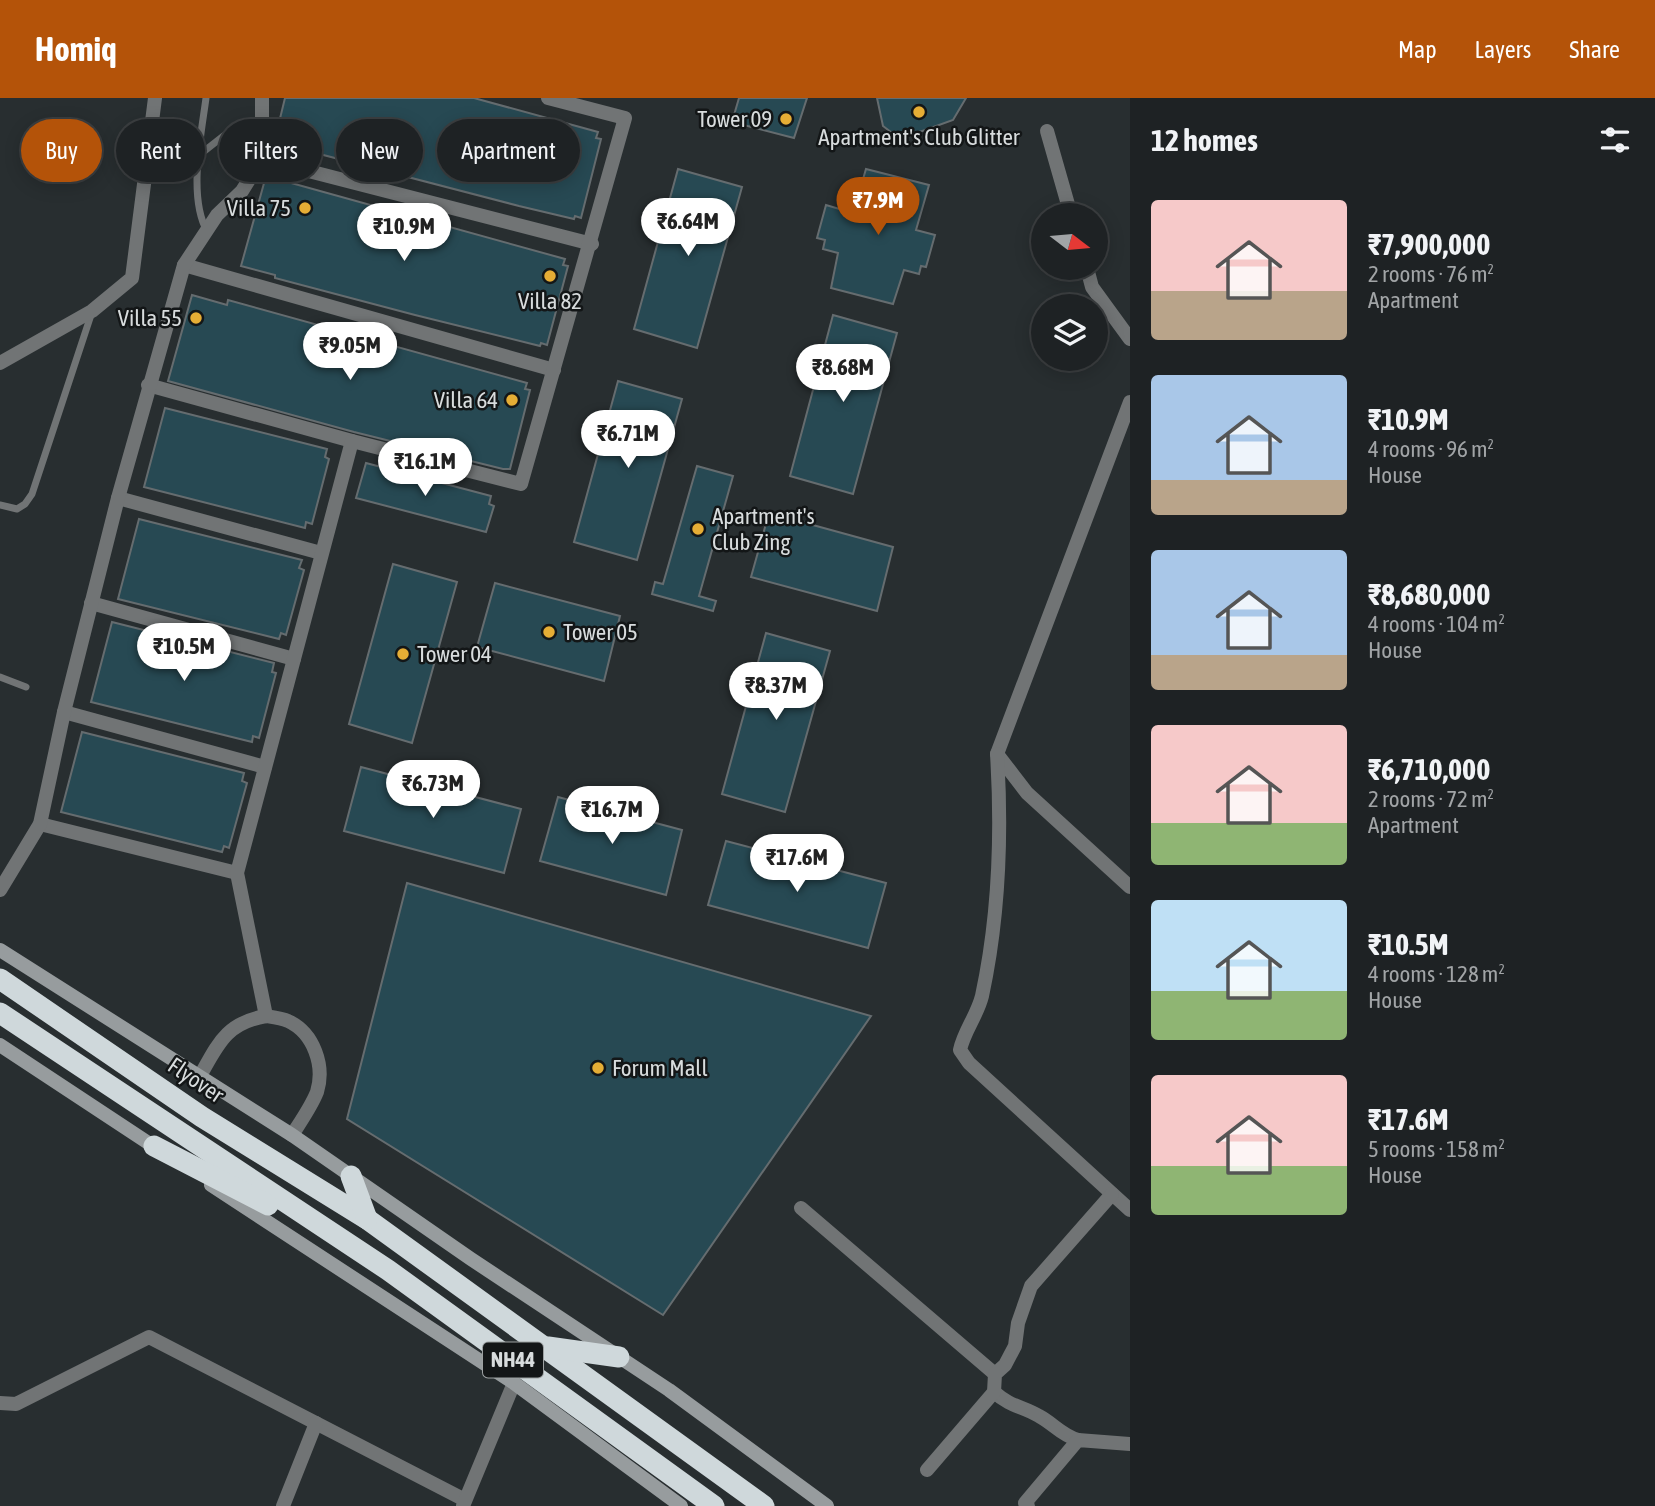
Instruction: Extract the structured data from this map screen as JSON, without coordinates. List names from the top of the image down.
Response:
{
  "streets": {
    "highway": ["Flyover", "NH44"]
  },
  "crossings": [
    ["Flyover", "NH44"]
  ],
  "places": [
    "Apartment's Club Glitter",
    "Tower 09",
    "Villa 75",
    "Villa 82",
    "Villa 55",
    "Villa 64",
    "Apartment's Club Zing",
    "Tower 05",
    "Tower 04",
    "Forum Mall"
  ],
  "north": "right",
  "page": {
    "header": "Homiq",
    "nav": ["Map", "Layers", "Share"],
    "heading": "12 homes",
    "chip": [
      "Buy",
      "Rent",
      "Filters",
      "New",
      "Apartment"
    ],
    "price": [
      "₹7.9M",
      "₹6.64M",
      "₹10.9M",
      "₹9.05M",
      "₹8.68M",
      "₹6.71M",
      "₹16.1M",
      "₹10.5M",
      "₹8.37M",
      "₹6.73M",
      "₹16.7M",
      "₹17.6M"
    ],
    "list": [
      {
        "name": "₹7,900,000",
        "note": "2 rooms · 76 m² · Apartment"
      },
      {
        "name": "₹10.9M",
        "note": "4 rooms · 96 m² · House"
      },
      {
        "name": "₹8,680,000",
        "note": "4 rooms · 104 m² · House"
      },
      {
        "name": "₹6,710,000",
        "note": "2 rooms · 72 m² · Apartment"
      },
      {
        "name": "₹10.5M",
        "note": "4 rooms · 128 m² · House"
      },
      {
        "name": "₹17.6M",
        "note": "5 rooms · 158 m² · House"
      }
    ]
  }
}
